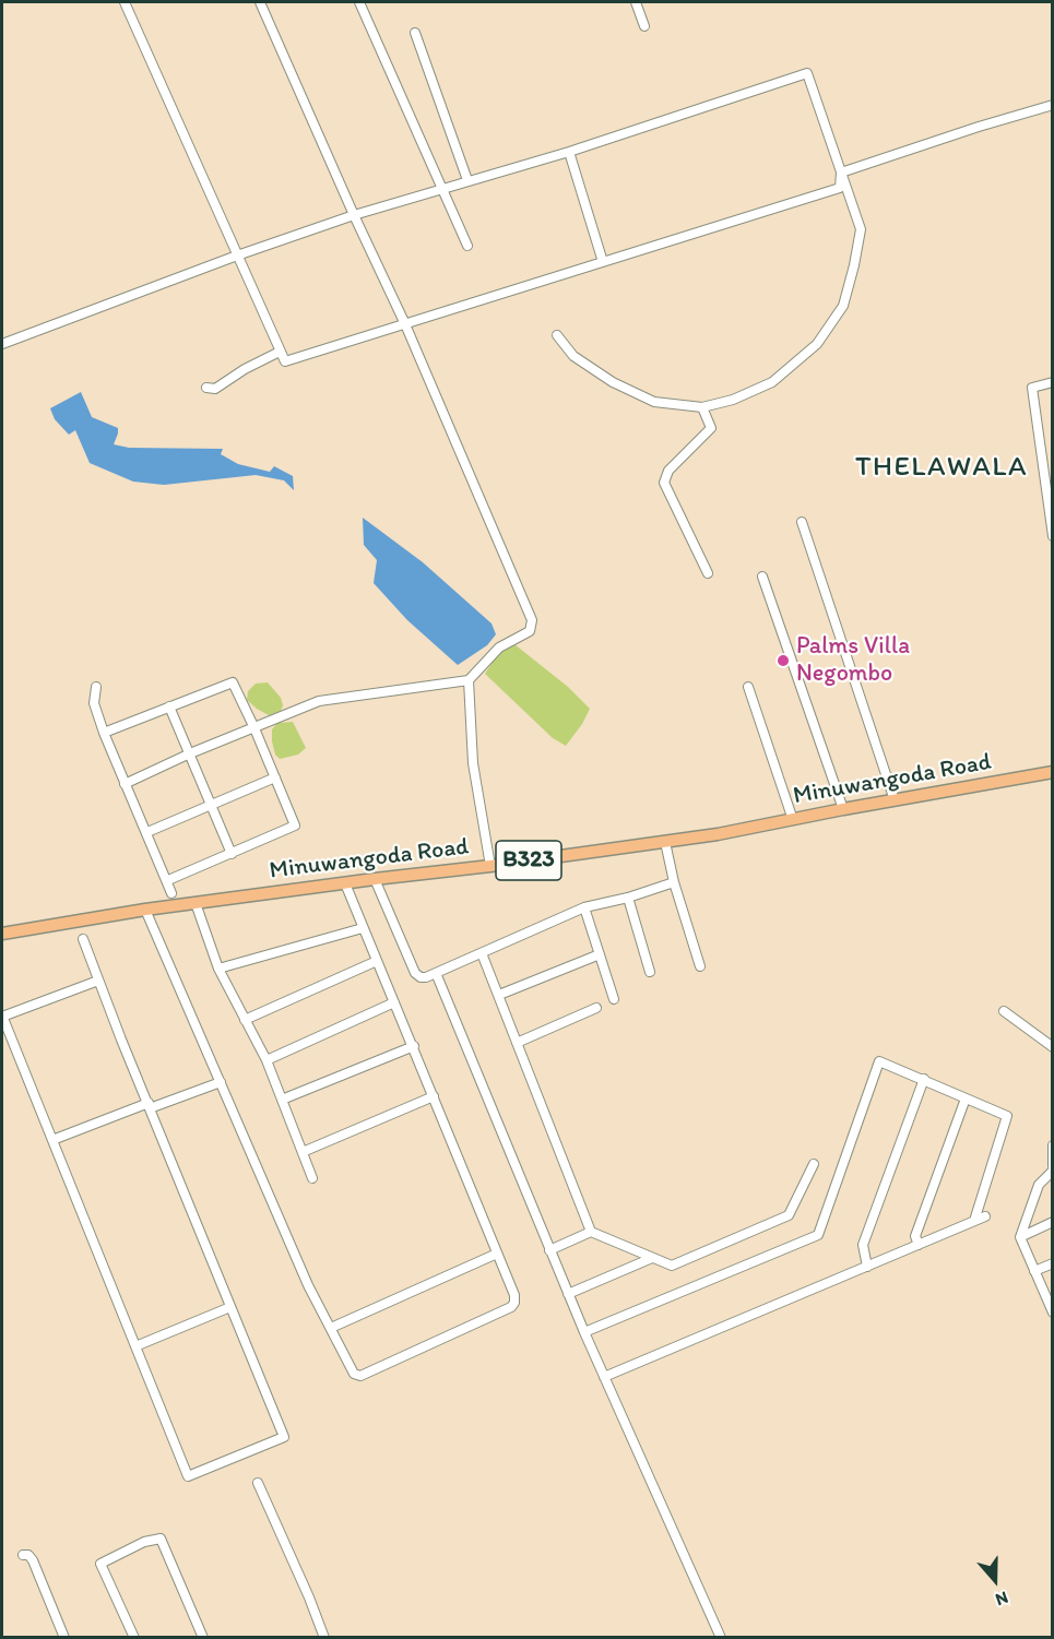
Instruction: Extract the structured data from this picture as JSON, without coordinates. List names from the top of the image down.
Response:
{
  "streets": {
    "main road": ["Minuwangoda Road", "B323"]
  },
  "districts": ["THELAWALA"],
  "places": ["Palms Villa Negombo"],
  "north": "bottom"
}
